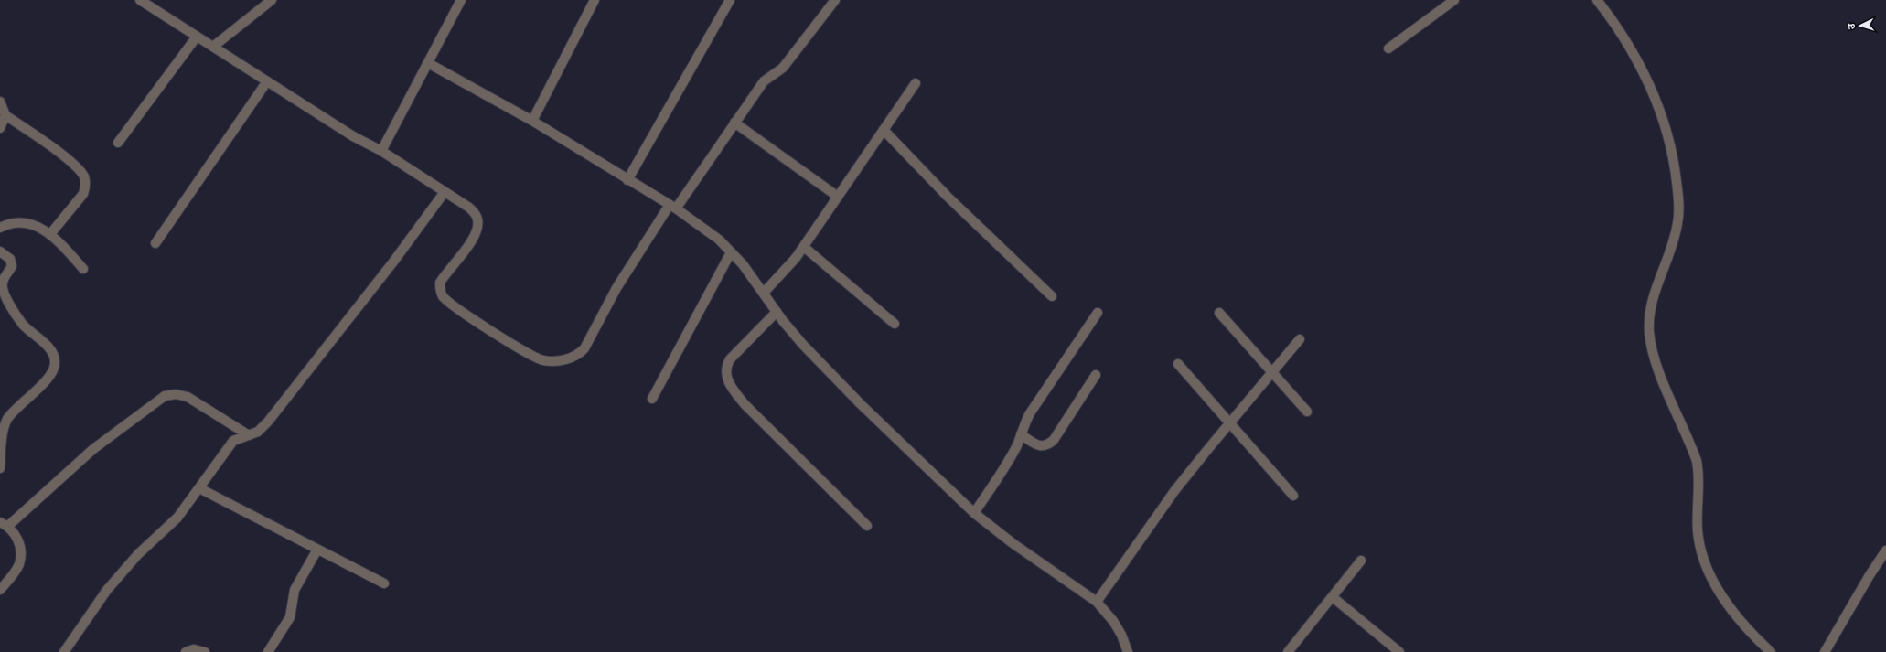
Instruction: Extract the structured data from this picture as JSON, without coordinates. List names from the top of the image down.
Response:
{
  "north": "left"
}
